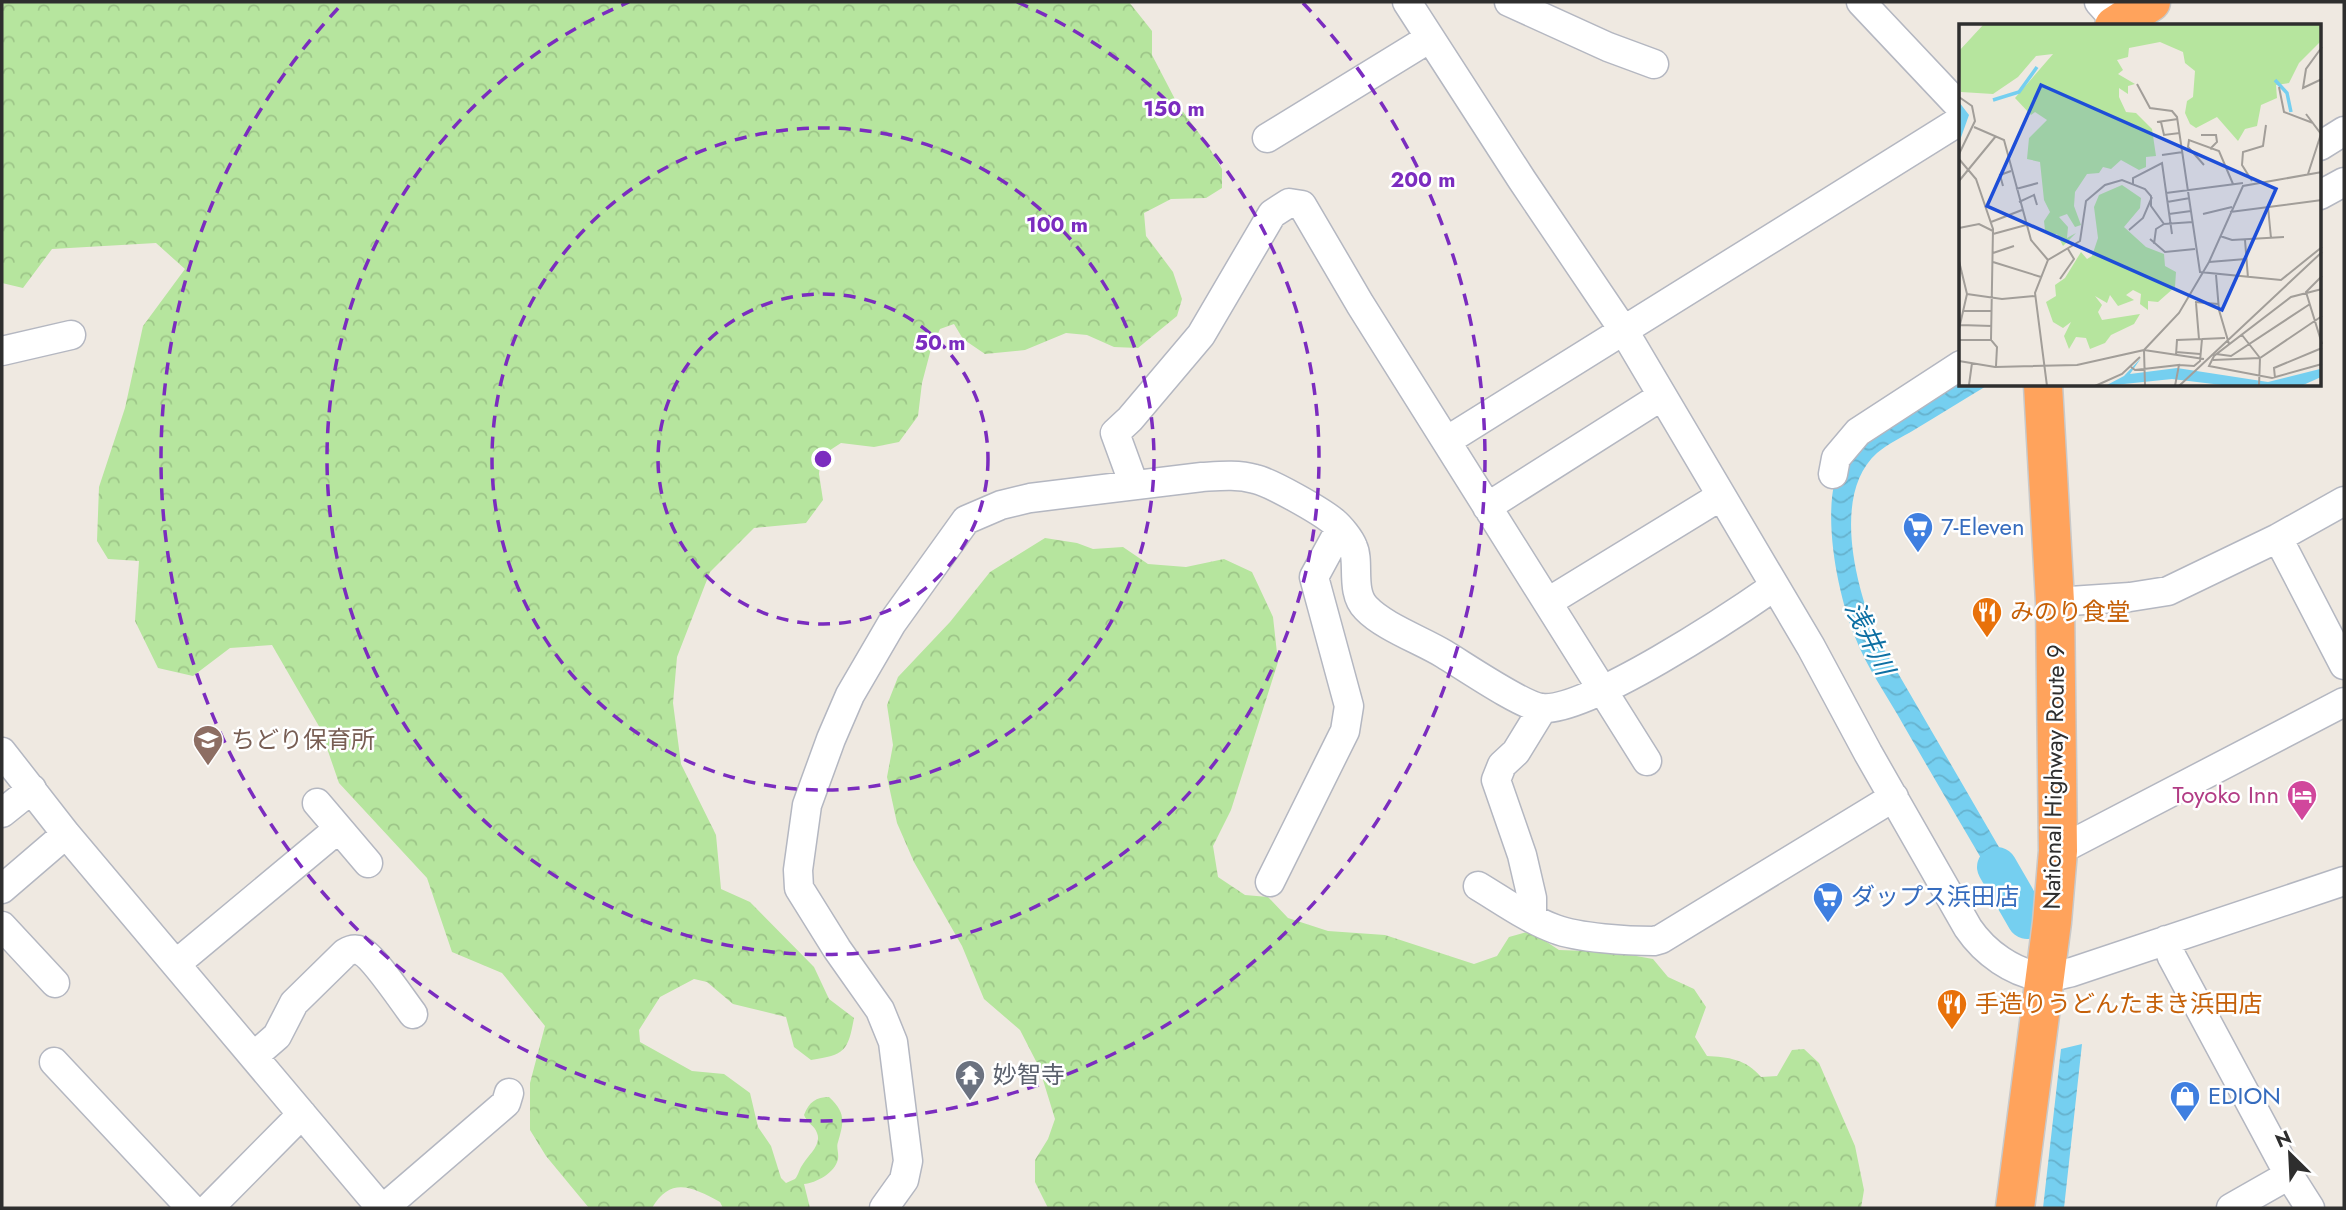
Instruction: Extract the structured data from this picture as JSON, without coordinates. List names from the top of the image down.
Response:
{
  "streets": {
    "highway": ["National Highway Route 9"]
  },
  "water": ["浅井川"],
  "places": {
    "supermarket": ["7-Eleven", "ダップス浜田店"],
    "restaurant": ["みのり食堂", "手造りうどんたまき浜田店"],
    "school or university": ["ちどり保育所"],
    "hotel": ["Toyoko Inn"],
    "temple": ["妙智寺"],
    "shop": ["EDION"]
  },
  "north": "top left",
  "rings": [
    "150 m",
    "200 m",
    "100 m",
    "50 m"
  ]
}
